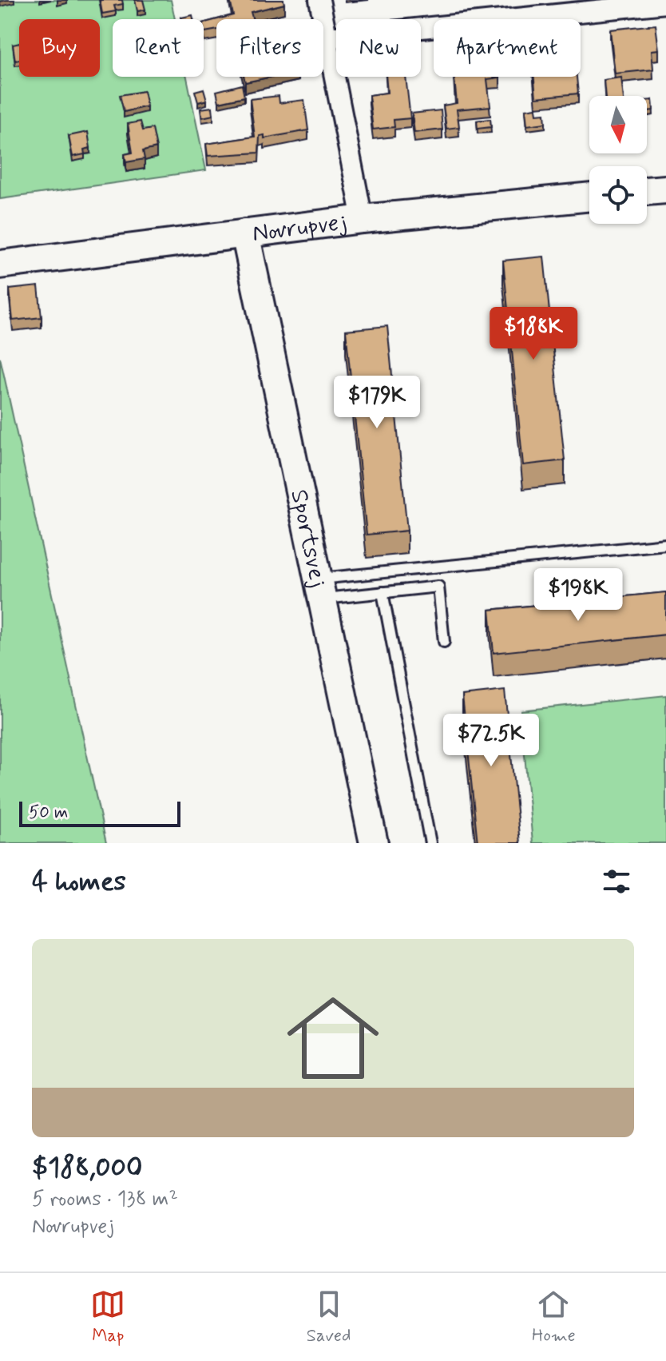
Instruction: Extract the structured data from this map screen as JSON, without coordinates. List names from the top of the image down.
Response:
{
  "streets": {
    "street": ["Novrupvej", "Sportsvej"]
  },
  "crossings": [
    ["Novrupvej", "Sportsvej"]
  ],
  "scale_bar": "50 m",
  "north": "bottom",
  "page": {
    "chip": [
      "Buy",
      "Rent",
      "Filters",
      "New",
      "Apartment"
    ],
    "price": [
      "$188K",
      "$179K",
      "$198K",
      "$72.5K"
    ],
    "scale": "50 m",
    "heading": "4 homes",
    "list": [
      {
        "name": "$188,000",
        "note": "5 rooms · 138 m² · Novrupvej"
      }
    ],
    "tabs": ["Map", "Saved", "Home"]
  }
}
